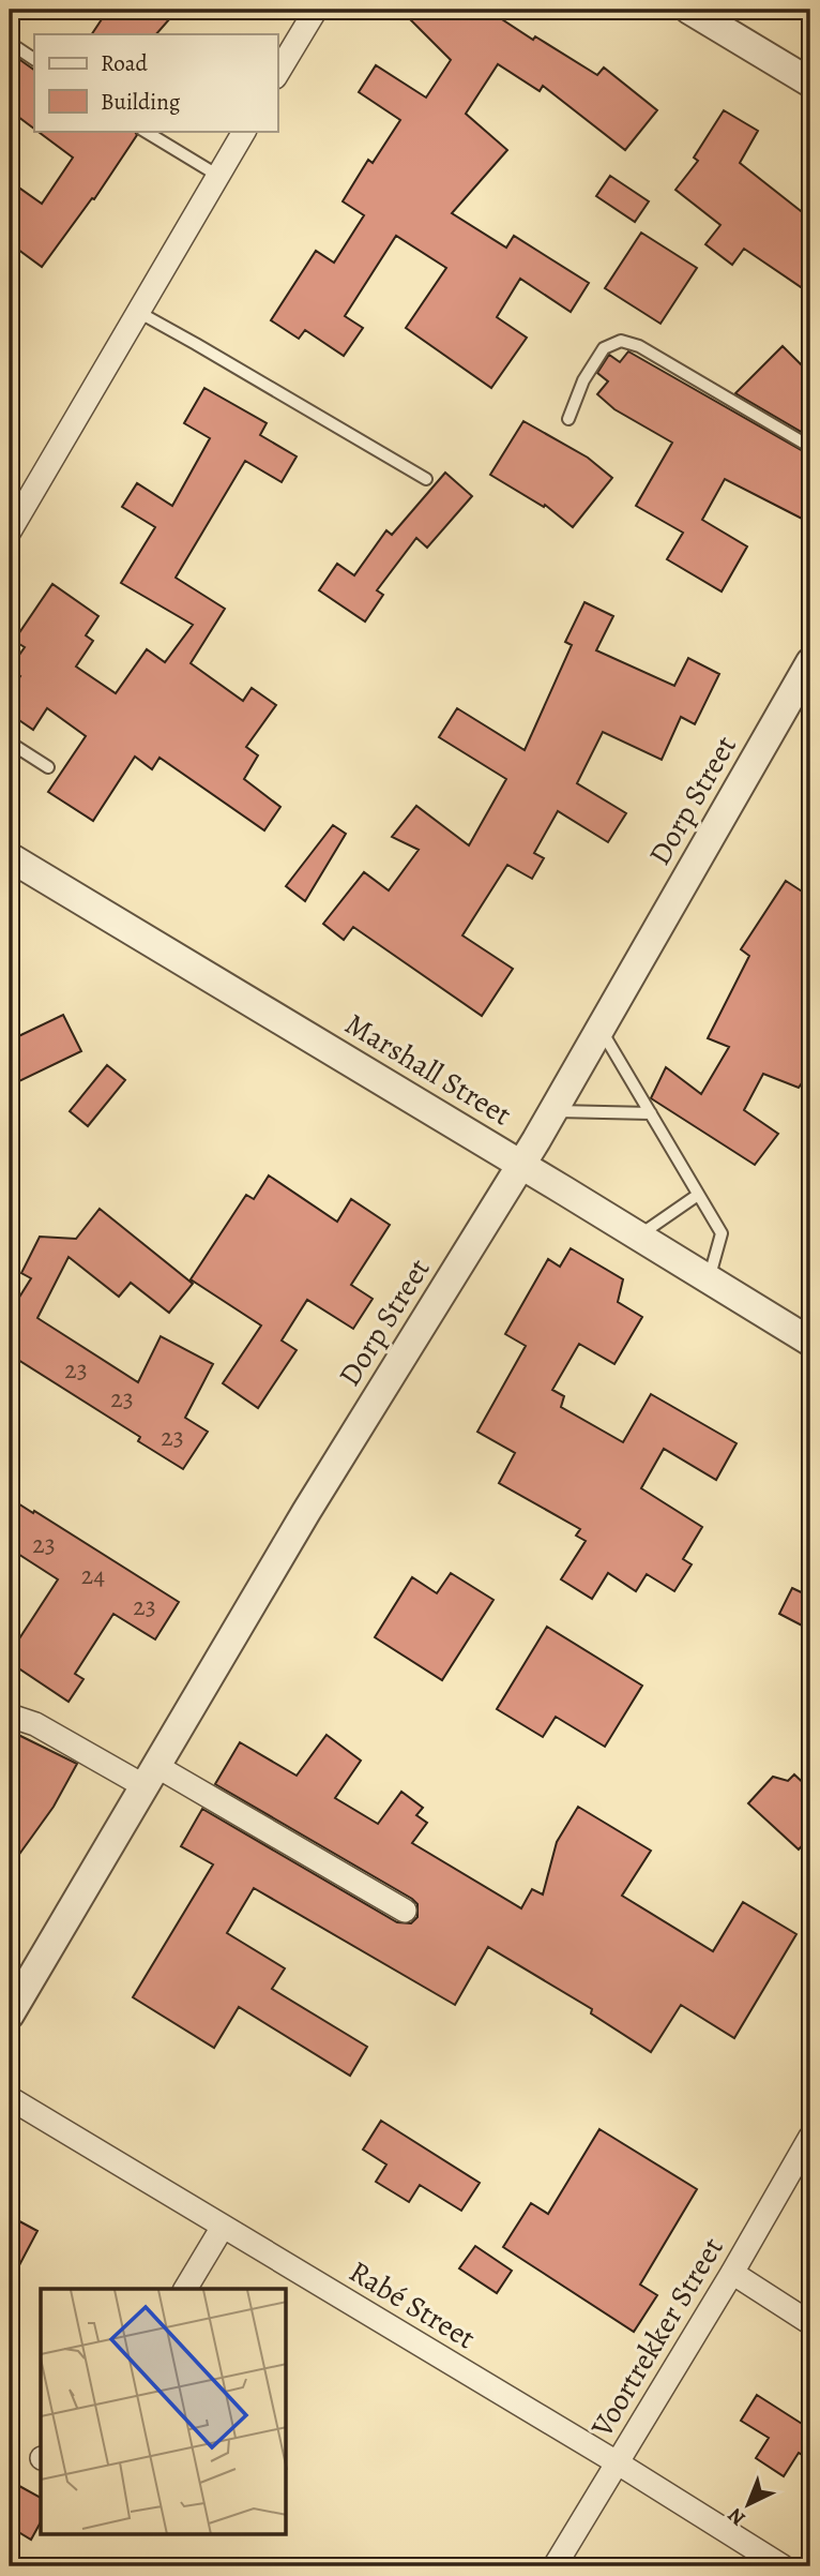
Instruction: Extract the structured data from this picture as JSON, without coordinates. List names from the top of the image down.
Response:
{
  "streets": {
    "street": [
      "Dorp Street",
      "Marshall Street",
      "Rabé Street",
      "Voortrekker Street"
    ]
  },
  "crossings": [
    ["Dorp Street", "Marshall Street"],
    ["Rabé Street", "Voortrekker Street"]
  ],
  "house_numbers": [
    "23",
    "23",
    "23",
    "23",
    "24",
    "23"
  ],
  "legend": ["Road", "Building"],
  "north": "bottom left"
}
